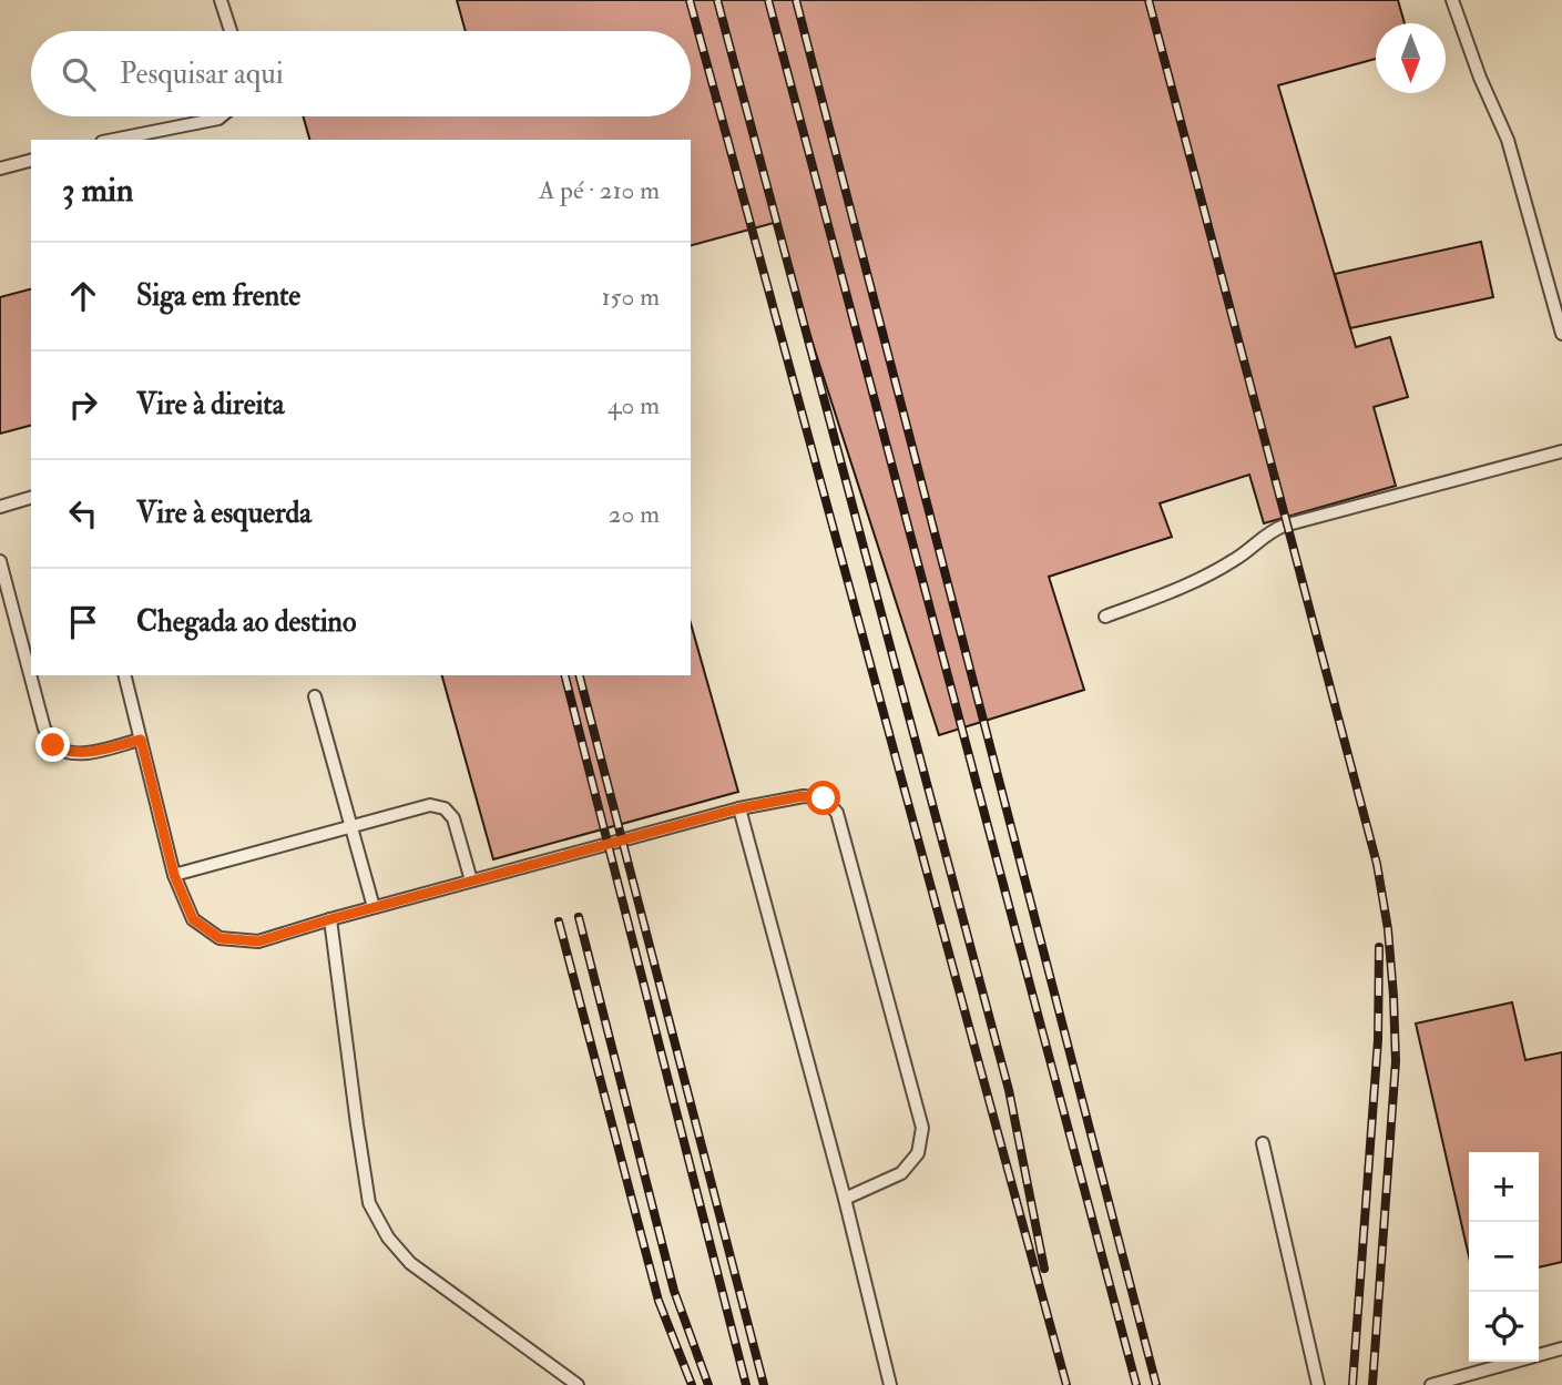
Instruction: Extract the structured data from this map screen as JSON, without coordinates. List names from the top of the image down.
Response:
{
  "north": "bottom",
  "page": {
    "search": "Pesquisar aqui",
    "heading": ["3 min", "A pé · 210 m"],
    "list": [
      ["Siga em frente", "150 m"],
      ["Vire à direita", "40 m"],
      ["Vire à esquerda", "20 m"],
      "Chegada ao destino"
    ],
    "map_buttons": ["+", "−"]
  }
}
